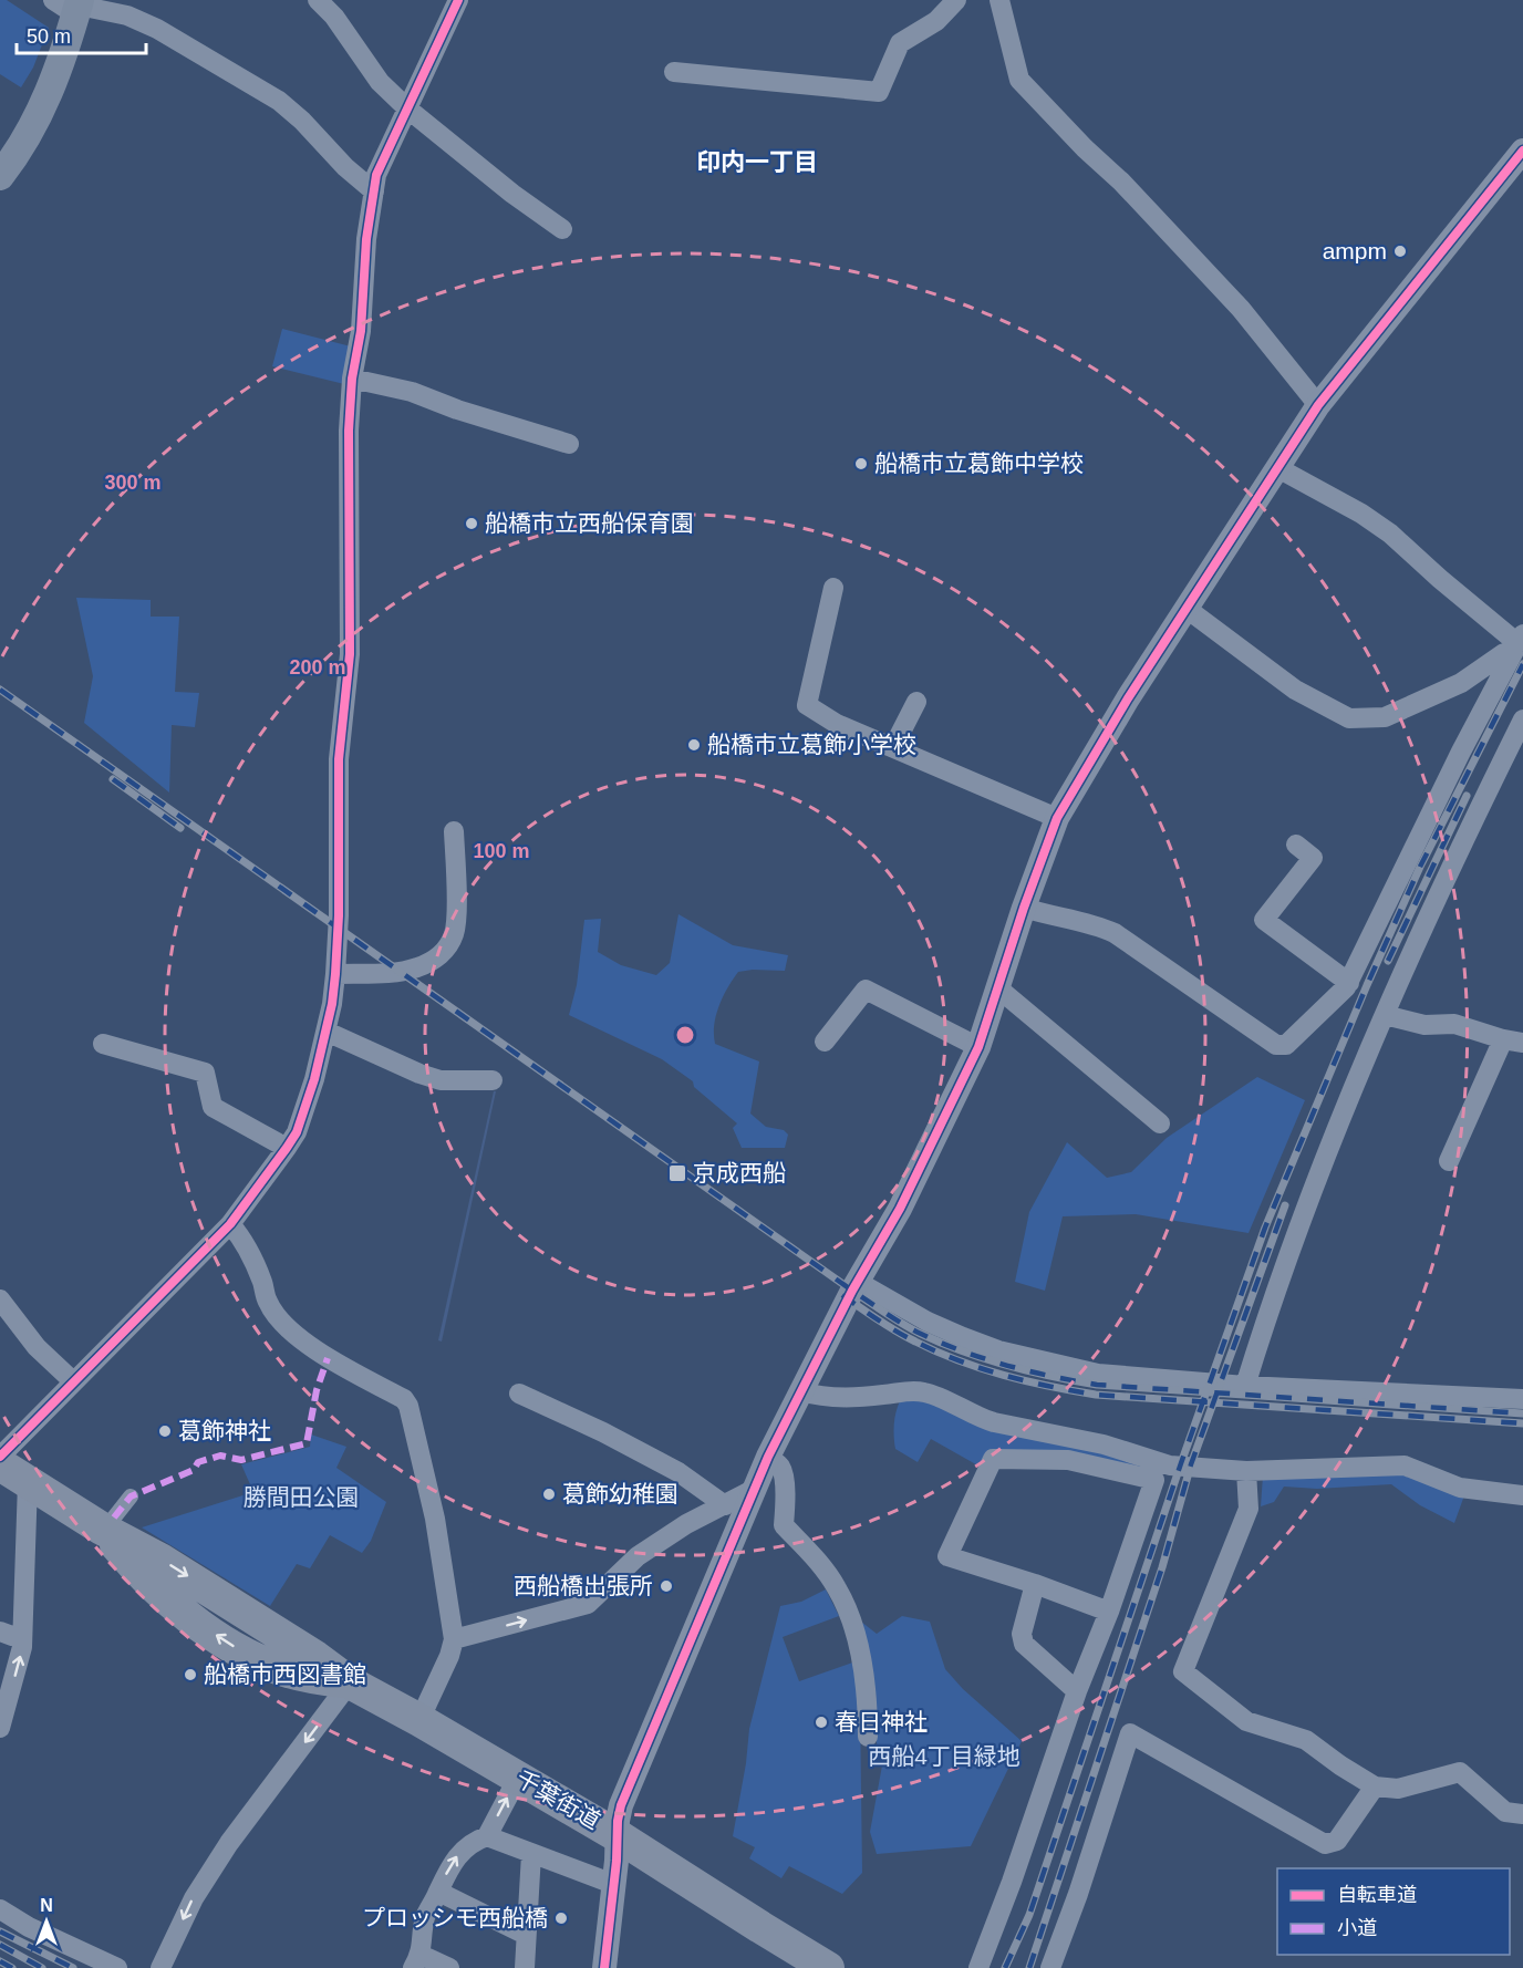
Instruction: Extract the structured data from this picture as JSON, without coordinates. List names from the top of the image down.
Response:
{
  "streets": {
    "highway": ["千葉街道"]
  },
  "districts": ["印内一丁目"],
  "parks": ["勝間田公園", "西船4丁目緑地"],
  "places": {
    "other": [
      "ampm",
      "船橋市立葛飾中学校",
      "船橋市立西船保育園",
      "船橋市立葛飾小学校",
      "葛飾神社",
      "葛飾幼稚園",
      "西船橋出張所",
      "船橋市西図書館",
      "春日神社",
      "プロッシモ西船橋"
    ],
    "transit": ["京成西船"]
  },
  "legend": ["自転車道", "小道"],
  "scale_bar": "50 m",
  "north": "top",
  "rings": ["300 m", "200 m", "100 m"]
}
